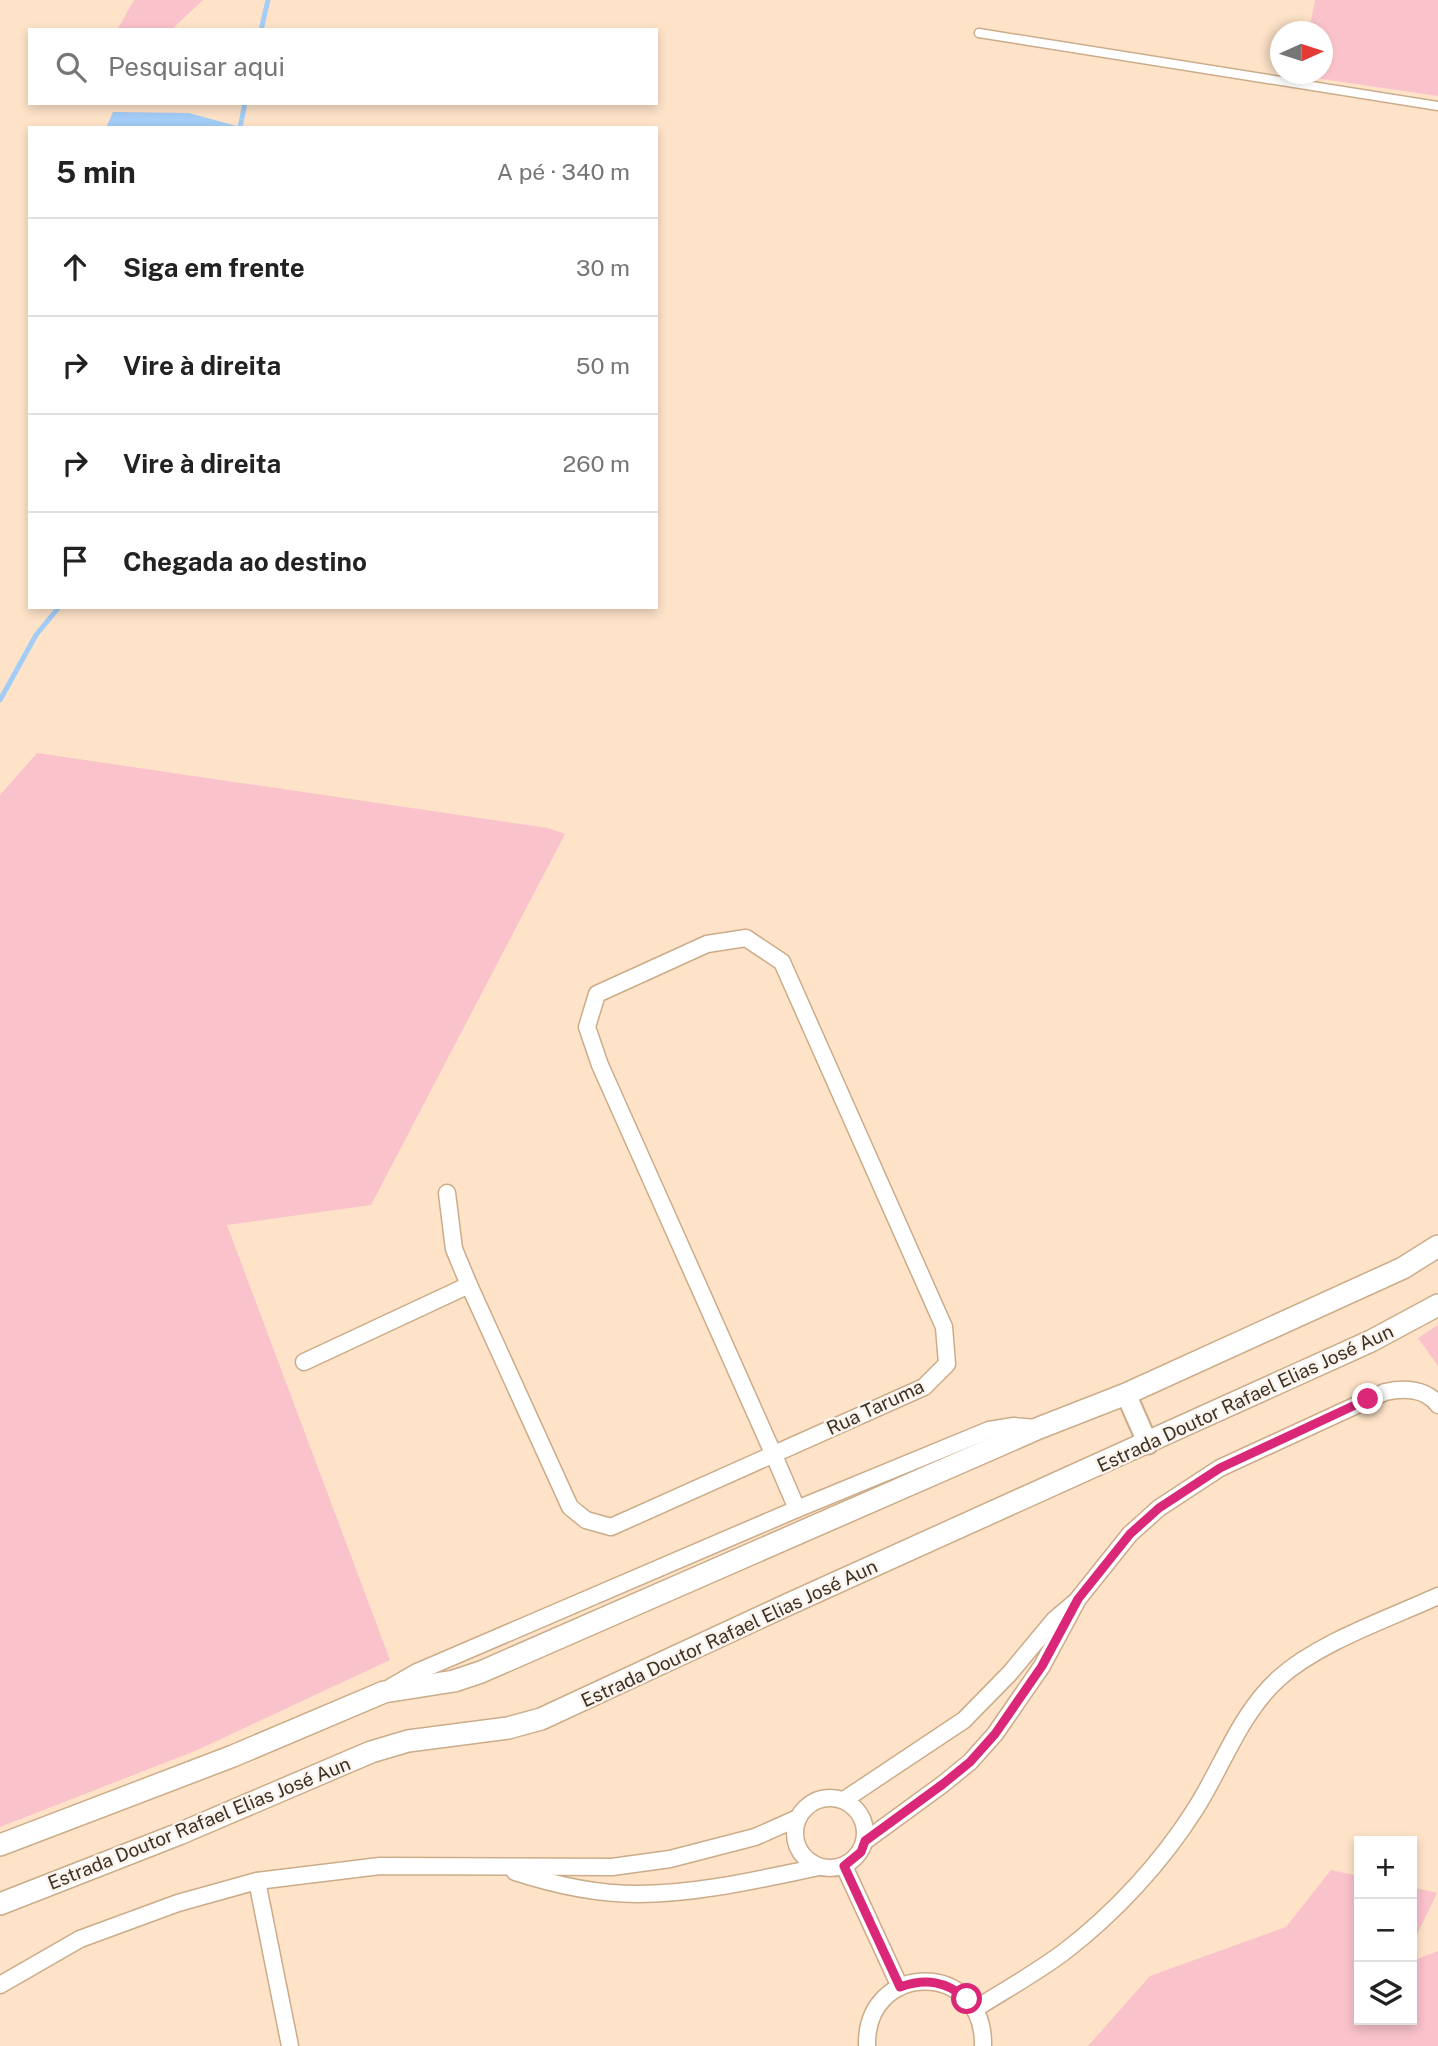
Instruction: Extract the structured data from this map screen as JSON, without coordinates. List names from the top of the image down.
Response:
{
  "streets": {
    "main road": ["Estrada Doutor Rafael Elias José Aun"],
    "street": ["Rua Taruma"]
  },
  "north": "right",
  "page": {
    "search": "Pesquisar aqui",
    "heading": ["5 min", "A pé · 340 m"],
    "list": [
      ["Siga em frente", "30 m"],
      ["Vire à direita", "50 m"],
      ["Vire à direita", "260 m"],
      "Chegada ao destino"
    ],
    "map_buttons": ["+", "−"]
  }
}
